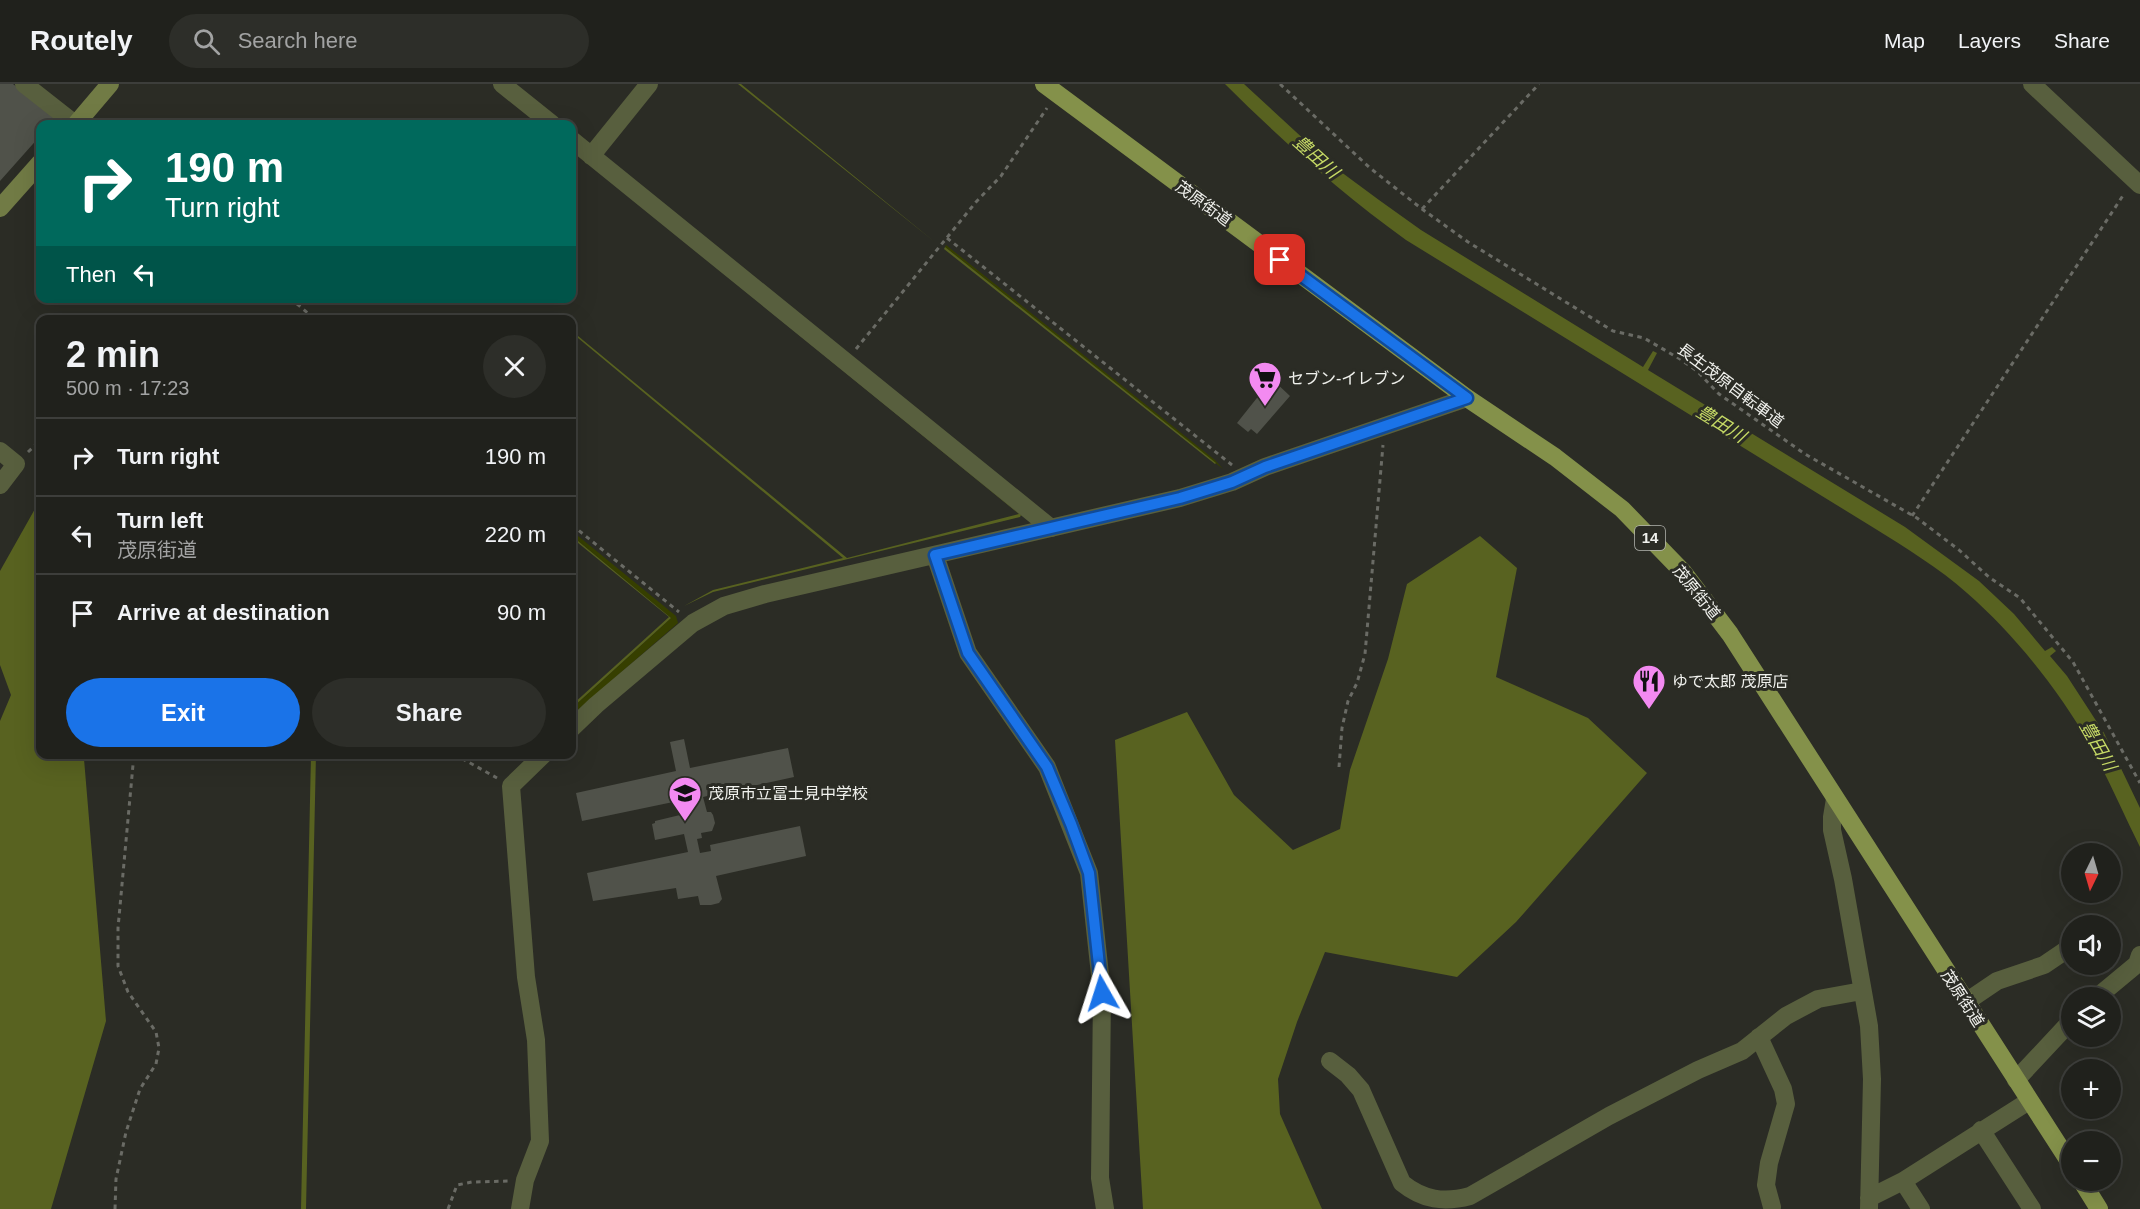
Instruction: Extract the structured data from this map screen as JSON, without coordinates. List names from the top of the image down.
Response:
{
  "streets": {
    "main road": ["茂原街道", "14"],
    "path": ["長生茂原自転車道"]
  },
  "water": ["豊田川"],
  "places": {
    "supermarket": ["セブン-イレブン"],
    "restaurant": ["ゆで太郎 茂原店"],
    "school or university": ["茂原市立冨士見中学校"]
  },
  "north": "bottom",
  "page": {
    "header": "Routely",
    "search": "Search here",
    "nav": ["Map", "Layers", "Share"],
    "turn": ["190 m", "Turn right"],
    "then": "Then",
    "heading": ["2 min", "500 m · 17:23"],
    "list": [
      {
        "name": "Turn right",
        "value": "190 m"
      },
      {
        "name": "Turn left",
        "note": "茂原街道",
        "value": "220 m"
      },
      {
        "name": "Arrive at destination",
        "value": "90 m"
      }
    ],
    "buttons": ["Exit", "Share"],
    "map_buttons": ["+", "−"]
  }
}
